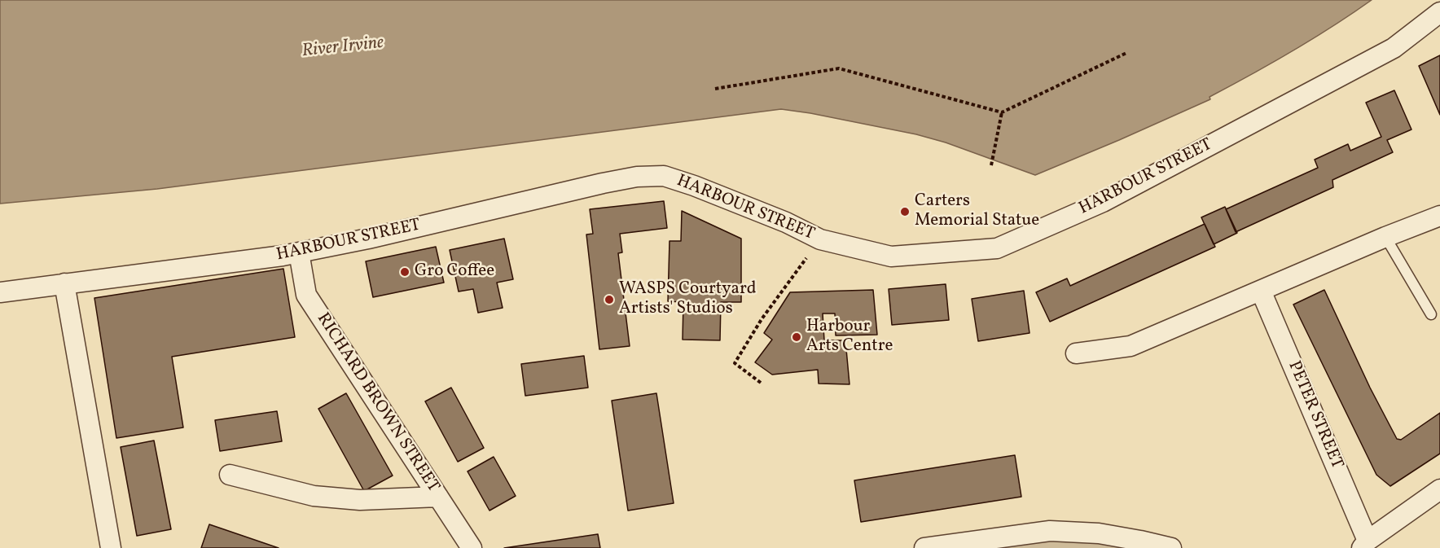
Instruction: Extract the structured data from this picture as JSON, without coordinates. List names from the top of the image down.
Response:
{
  "streets": {
    "street": ["HARBOUR STREET", "RICHARD BROWN STREET", "PETER STREET"]
  },
  "crossings": [
    ["HARBOUR STREET", "RICHARD BROWN STREET"]
  ],
  "water": ["River Irvine"],
  "places": [
    "Carters Memorial Statue",
    "Gro Coffee",
    "WASPS Courtyard Artists' Studios",
    "Harbour Arts Centre"
  ]
}
